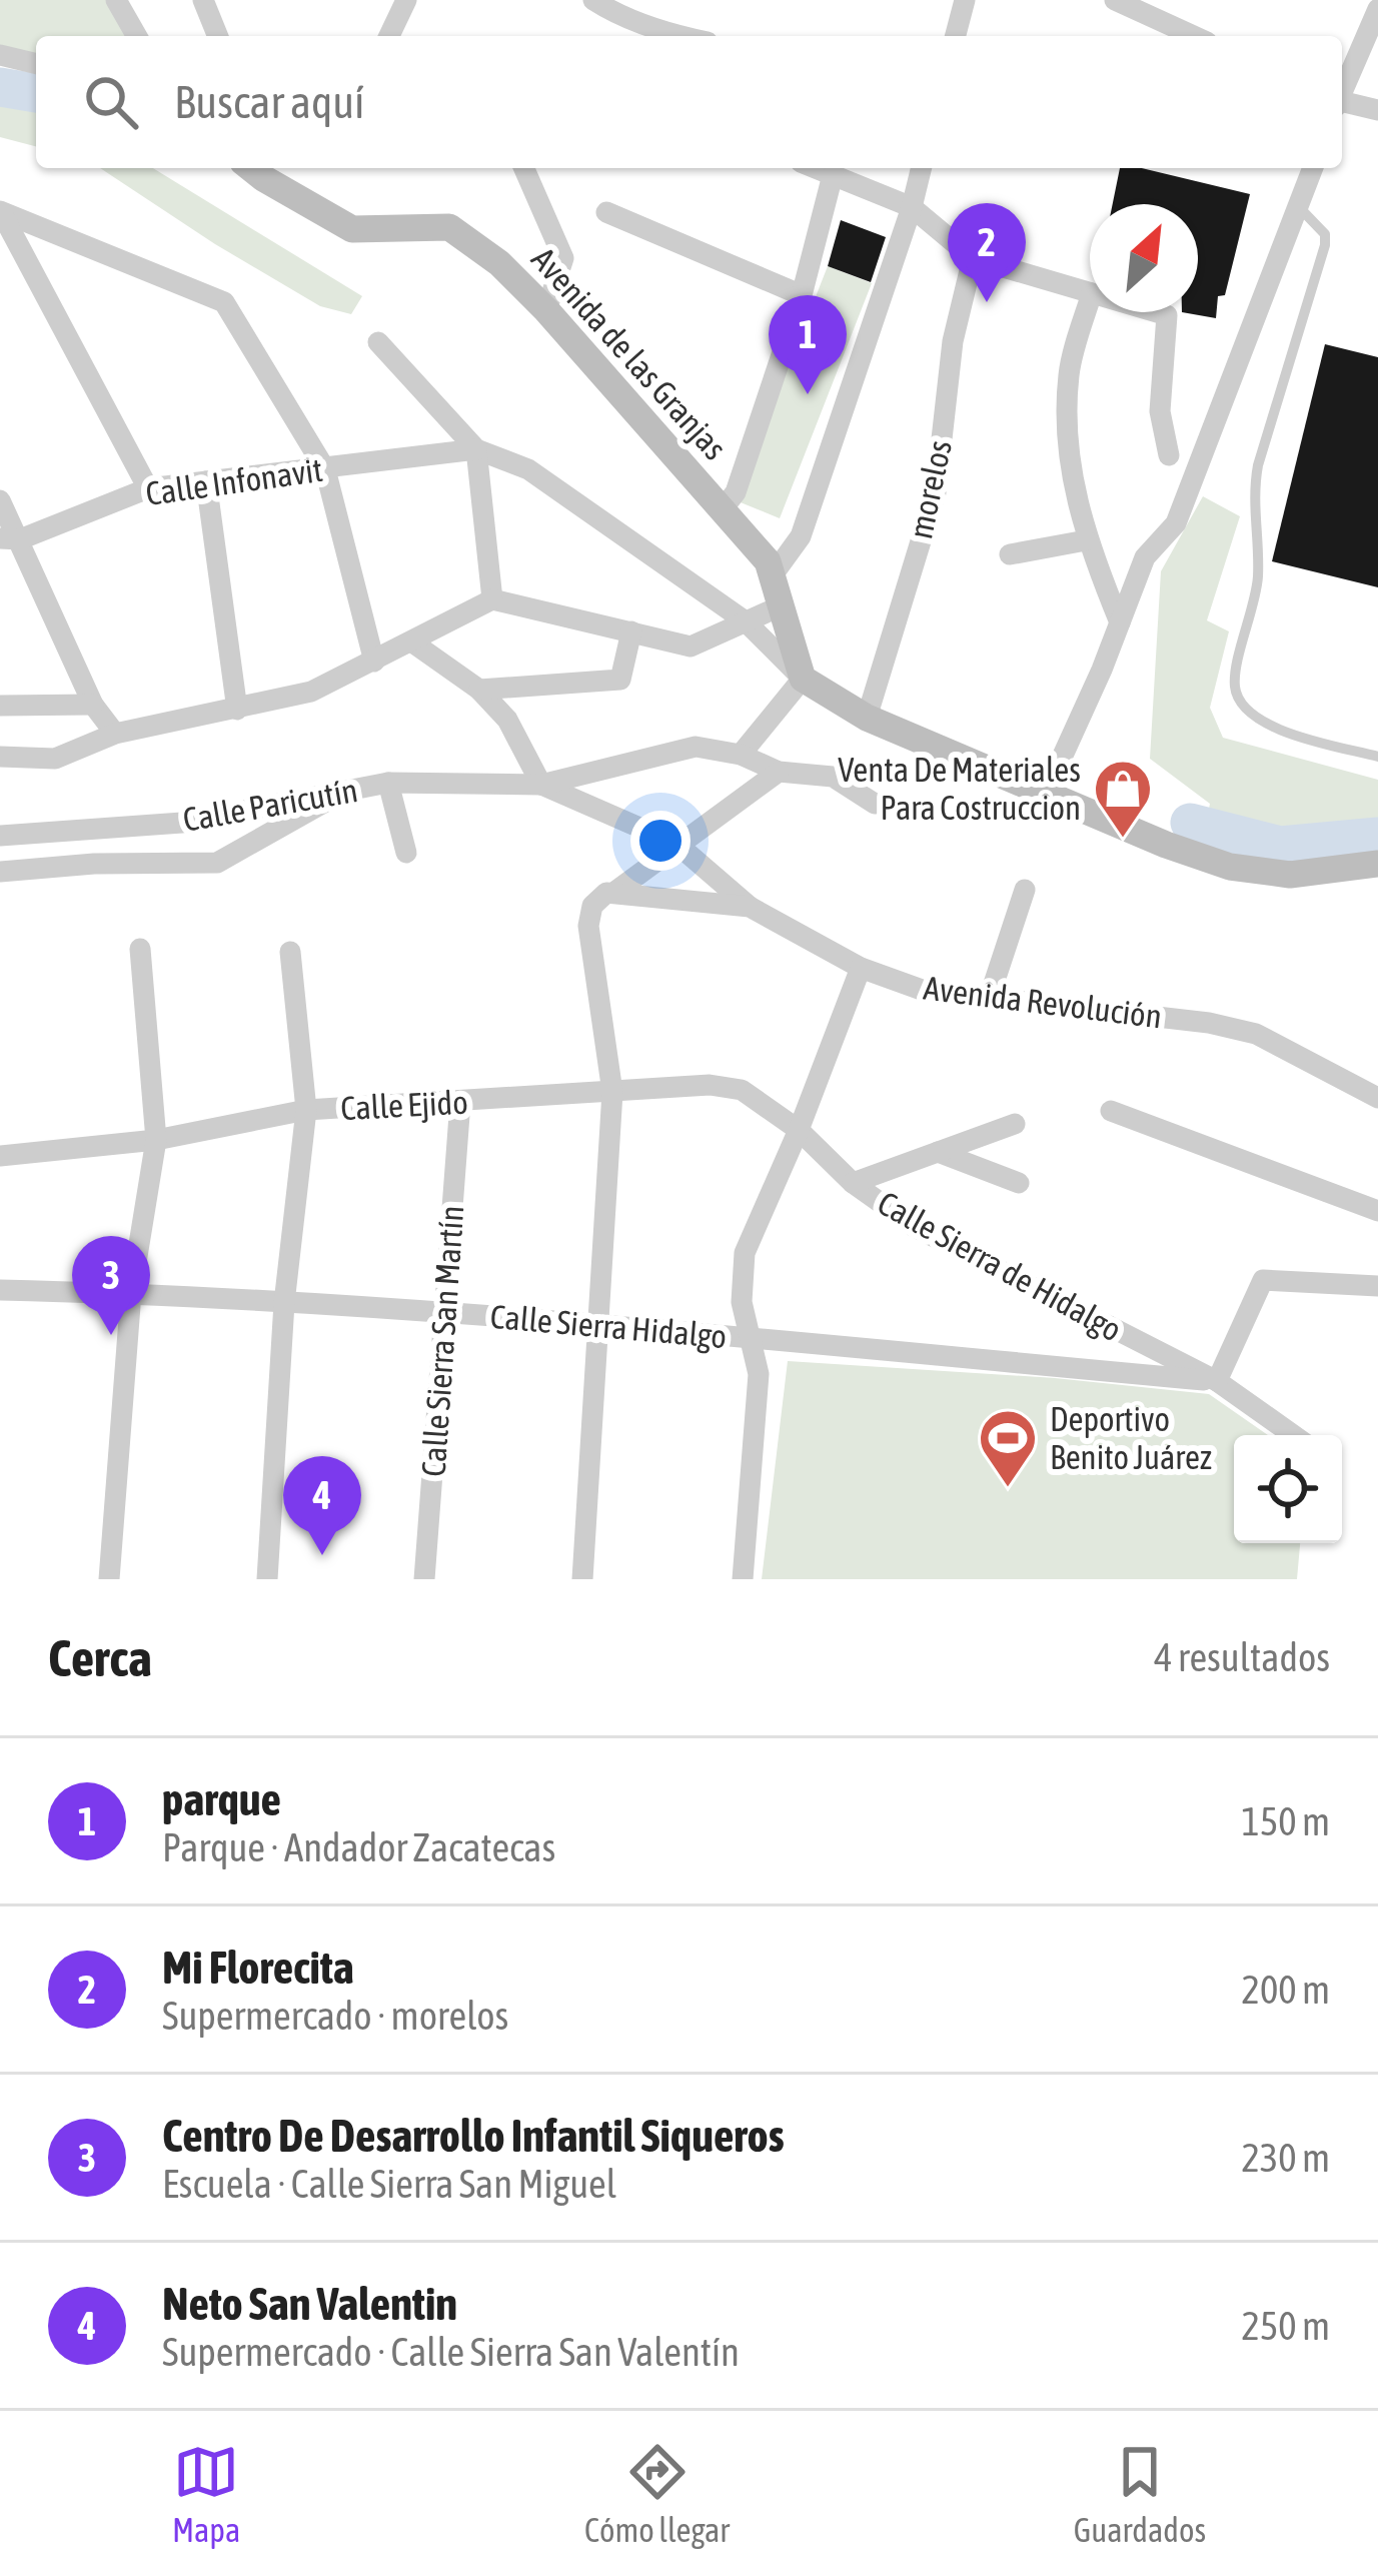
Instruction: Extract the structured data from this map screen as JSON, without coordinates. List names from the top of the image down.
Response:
{
  "streets": {
    "street": [
      "Avenida de las Granjas",
      "Calle Infonavit",
      "morelos",
      "Calle Paricutín",
      "Avenida Revolución",
      "Calle Ejido",
      "Calle Sierra de Hidalgo",
      "Calle Sierra Hidalgo",
      "Calle Sierra San Martín"
    ]
  },
  "crossings": [
    ["Calle Ejido", "Calle Sierra de Hidalgo"],
    ["Calle Ejido", "Calle Sierra San Martín"],
    ["Calle Sierra de Hidalgo", "Calle Sierra Hidalgo"],
    ["Calle Sierra Hidalgo", "Calle Sierra San Martín"]
  ],
  "places": {
    "shop": ["Venta De Materiales Para Costruccion"],
    "sports": ["Deportivo Benito Juárez"]
  },
  "north": "top right",
  "page": {
    "search": "Buscar aquí",
    "pins": [
      "2",
      "1",
      "3",
      "4"
    ],
    "heading": ["Cerca", "4 resultados"],
    "list": [
      {
        "mark": "1",
        "name": "parque",
        "note": "Parque · Andador Zacatecas",
        "value": "150 m"
      },
      {
        "mark": "2",
        "name": "Mi Florecita",
        "note": "Supermercado · morelos",
        "value": "200 m"
      },
      {
        "mark": "3",
        "name": "Centro De Desarrollo Infantil Siqueros",
        "note": "Escuela · Calle Sierra San Miguel",
        "value": "230 m"
      },
      {
        "mark": "4",
        "name": "Neto San Valentin",
        "note": "Supermercado · Calle Sierra San Valentín",
        "value": "250 m"
      }
    ],
    "nav": ["Mapa", "Cómo llegar", "Guardados"]
  }
}
